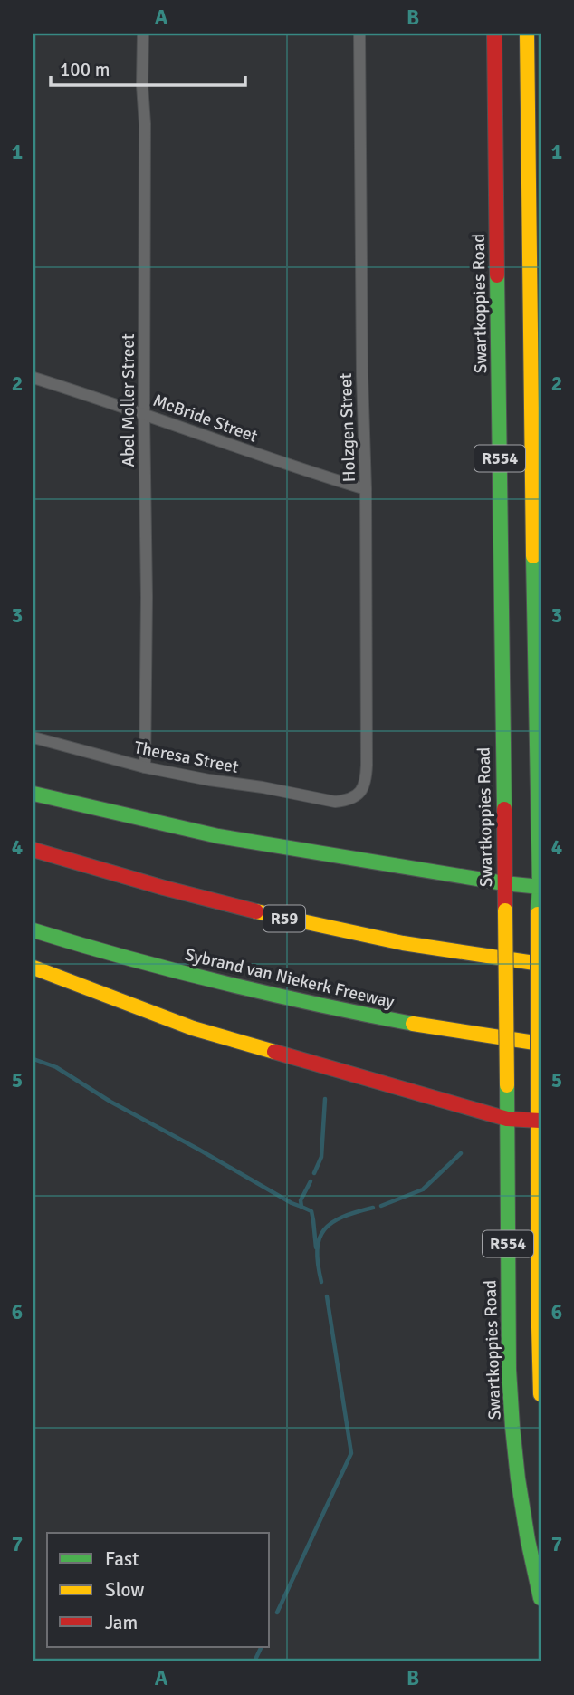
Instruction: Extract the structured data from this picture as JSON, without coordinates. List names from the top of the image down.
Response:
{
  "streets": {
    "main road": [
      "Swartkoppies Road",
      "R554",
      "R59",
      "Sybrand van Niekerk Freeway"
    ],
    "street": [
      "Abel Moller Street",
      "McBride Street",
      "Holzgen Street",
      "Theresa Street"
    ]
  },
  "crossings": [
    ["Abel Moller Street", "McBride Street"],
    ["Abel Moller Street", "Theresa Street"],
    ["McBride Street", "Holzgen Street"],
    ["Holzgen Street", "Theresa Street"]
  ],
  "legend": ["Fast", "Slow", "Jam"],
  "scale_bar": "100 m",
  "grid": {
    "columns": ["A", "B"],
    "rows": [
      "1",
      "2",
      "3",
      "4",
      "5",
      "6",
      "7"
    ]
  }
}
